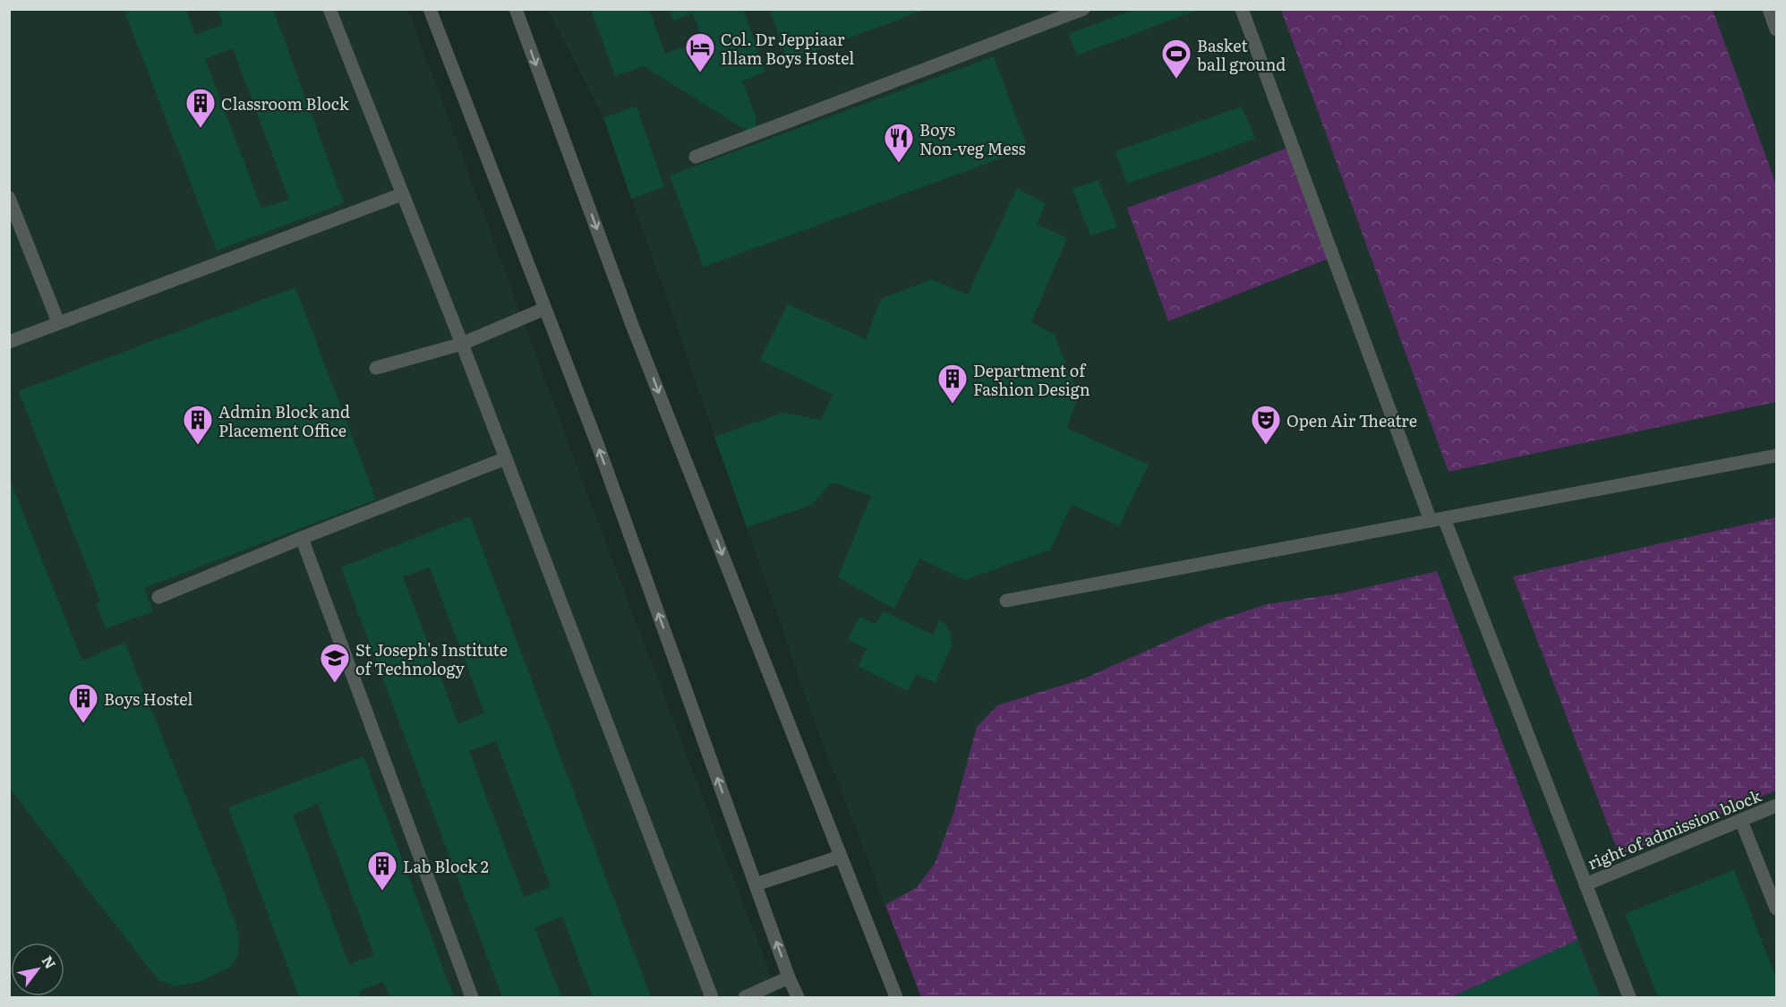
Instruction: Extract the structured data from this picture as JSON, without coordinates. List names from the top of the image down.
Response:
{
  "streets": {
    "lane": ["right of admission block"]
  },
  "places": {
    "hotel": ["Col. Dr Jeppiaar Illam Boys Hostel"],
    "sports": ["Basket ball ground"],
    "building": [
      "Classroom Block",
      "Department of Fashion Design",
      "Admin Block and Placement Office",
      "Boys Hostel",
      "Lab Block 2"
    ],
    "restaurant": ["Boys Non-veg Mess"],
    "theatre": ["Open Air Theatre"],
    "school or university": ["St Joseph's Institute of Technology"]
  },
  "north": "top right"
}
